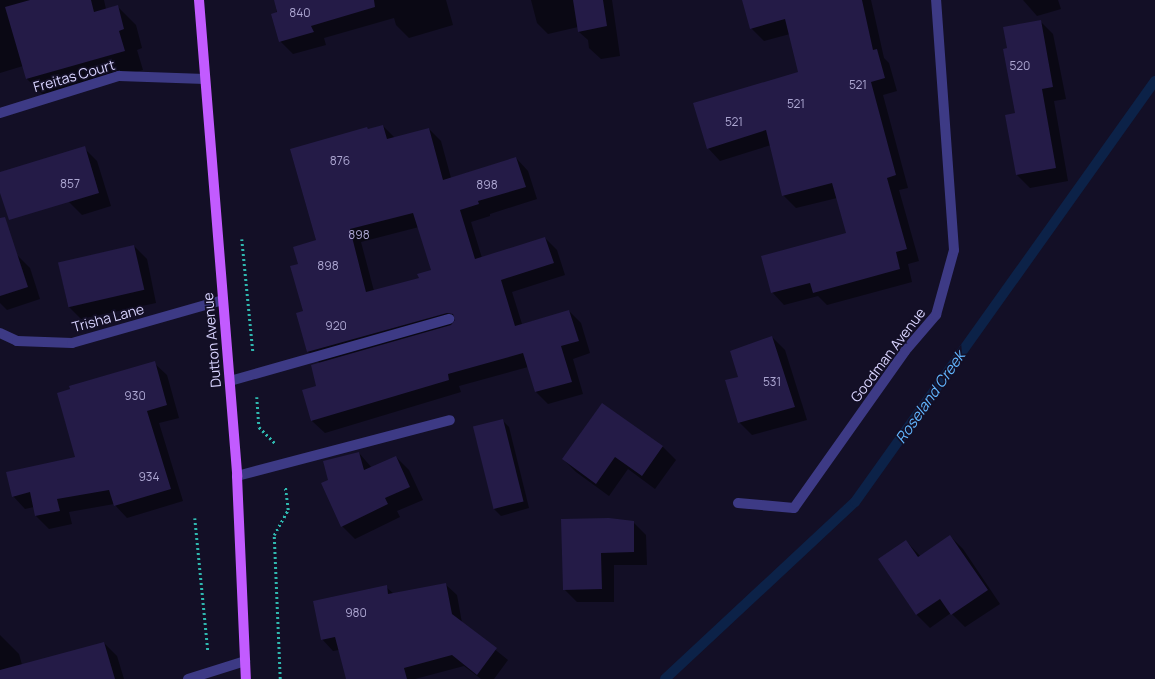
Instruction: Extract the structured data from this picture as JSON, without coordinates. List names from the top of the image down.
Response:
{
  "streets": {
    "main road": ["Dutton Avenue"],
    "street": ["Freitas Court", "Trisha Lane", "Goodman Avenue"]
  },
  "crossings": [
    ["Freitas Court", "Dutton Avenue"],
    ["Trisha Lane", "Dutton Avenue"]
  ],
  "water": ["Roseland Creek"],
  "house_numbers": [
    "840",
    "520",
    "521",
    "521",
    "521",
    "876",
    "857",
    "898",
    "898",
    "898",
    "920",
    "531",
    "930",
    "934",
    "980"
  ]
}
